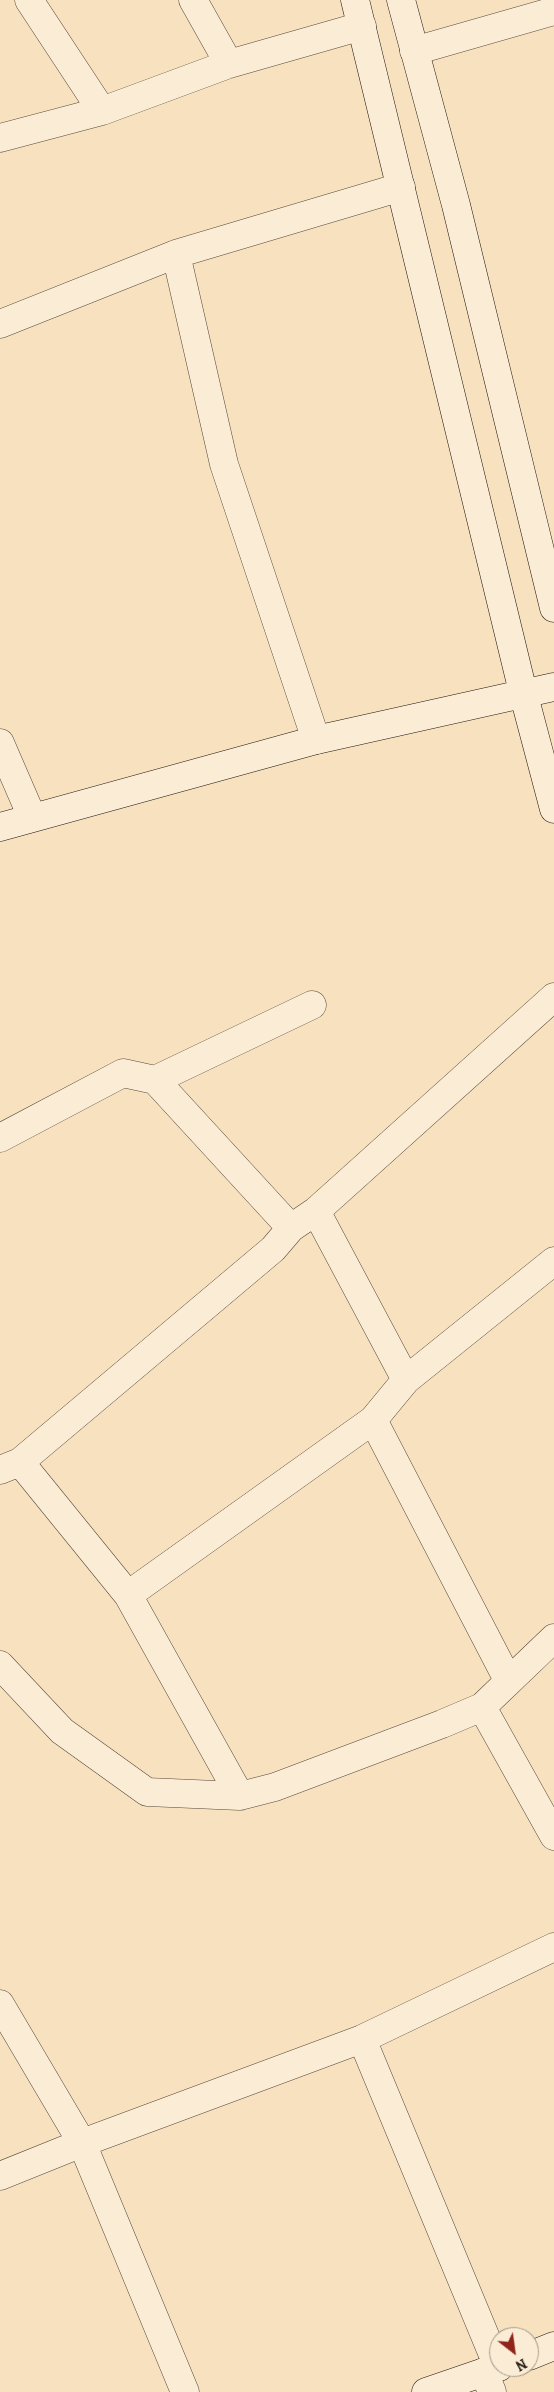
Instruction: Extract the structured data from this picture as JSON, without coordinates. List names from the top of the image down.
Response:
{
  "north": "bottom right"
}
